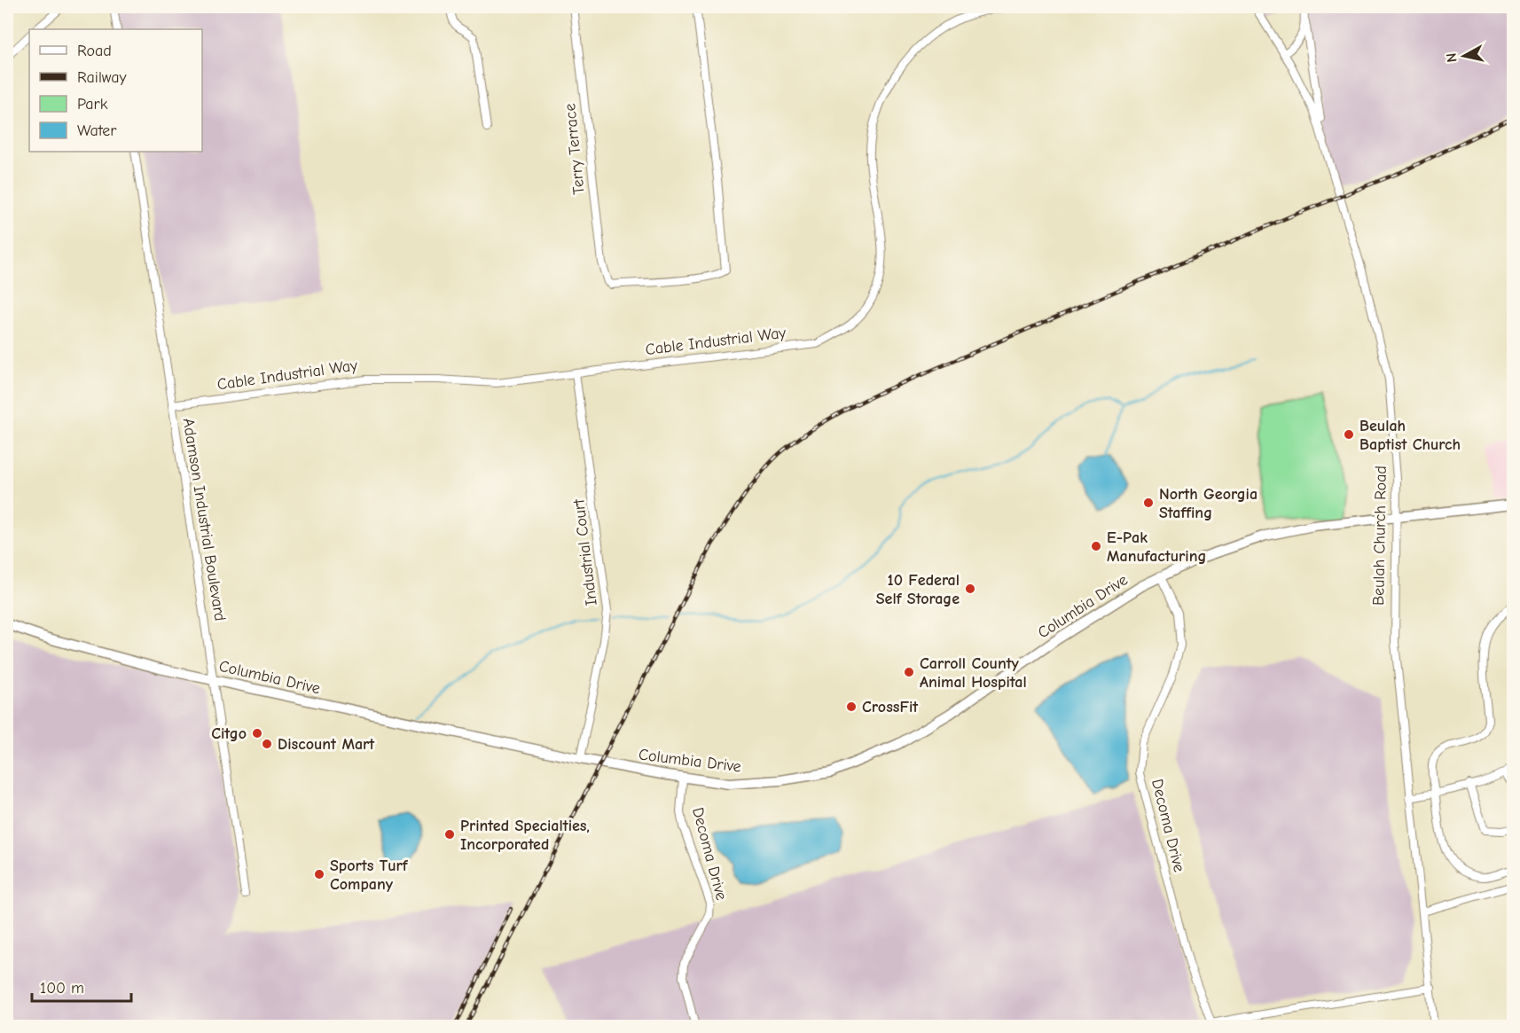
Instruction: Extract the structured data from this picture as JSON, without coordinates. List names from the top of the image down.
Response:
{
  "streets": {
    "main road": ["Columbia Drive"],
    "street": [
      "Terry Terrace",
      "Cable Industrial Way",
      "Adamson Industrial Boulevard",
      "Beulah Church Road",
      "Industrial Court",
      "Decoma Drive"
    ]
  },
  "crossings": [
    ["Cable Industrial Way", "Adamson Industrial Boulevard"],
    ["Cable Industrial Way", "Industrial Court"],
    ["Adamson Industrial Boulevard", "Columbia Drive"],
    ["Beulah Church Road", "Columbia Drive"],
    ["Beulah Church Road", "Decoma Drive"],
    ["Industrial Court", "Columbia Drive"],
    ["Columbia Drive", "Decoma Drive"]
  ],
  "places": [
    "Beulah Baptist Church",
    "North Georgia Staffing",
    "E-Pak Manufacturing",
    "10 Federal Self Storage",
    "Carroll County Animal Hospital",
    "CrossFit",
    "Citgo",
    "Discount Mart",
    "Printed Specialties, Incorporated",
    "Sports Turf Company"
  ],
  "legend": [
    "Road",
    "Railway",
    "Park",
    "Water"
  ],
  "scale_bar": "100 m",
  "north": "left"
}
